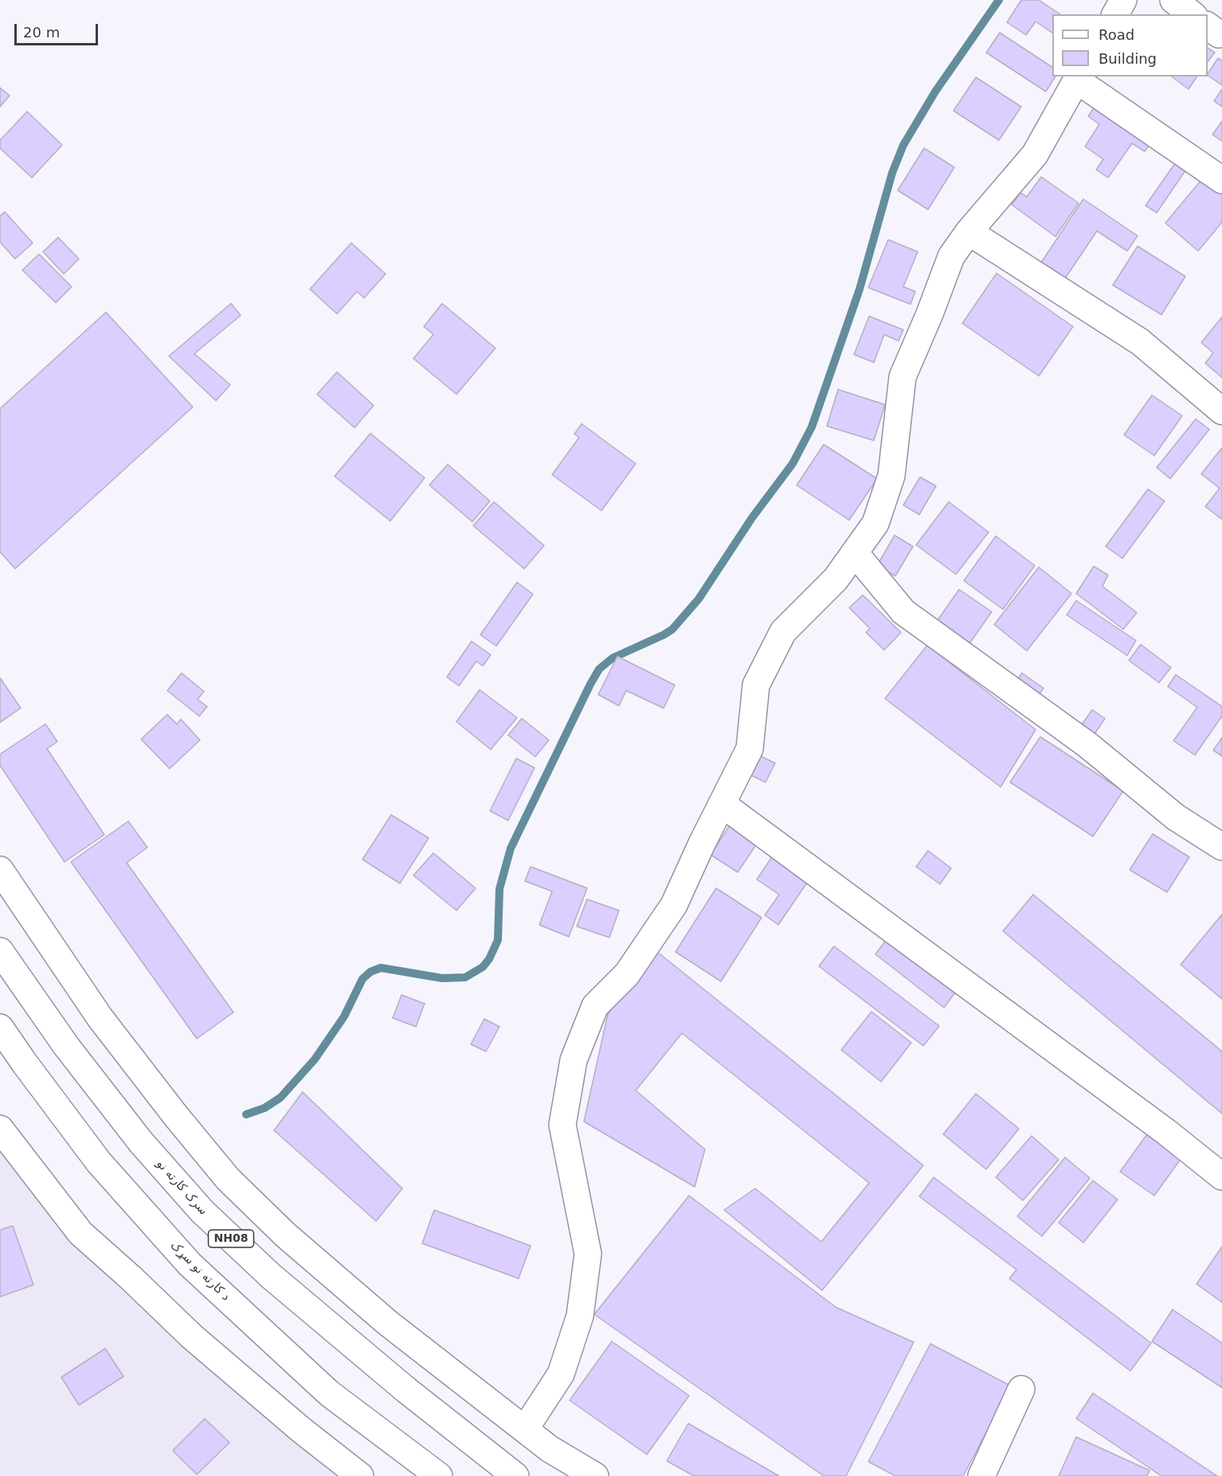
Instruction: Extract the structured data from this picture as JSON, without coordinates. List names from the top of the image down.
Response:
{
  "streets": {
    "main road": ["سرک کارته نو", "NH08", "د کارته نو سړک"]
  },
  "legend": ["Road", "Building"],
  "scale_bar": "20 m"
}
